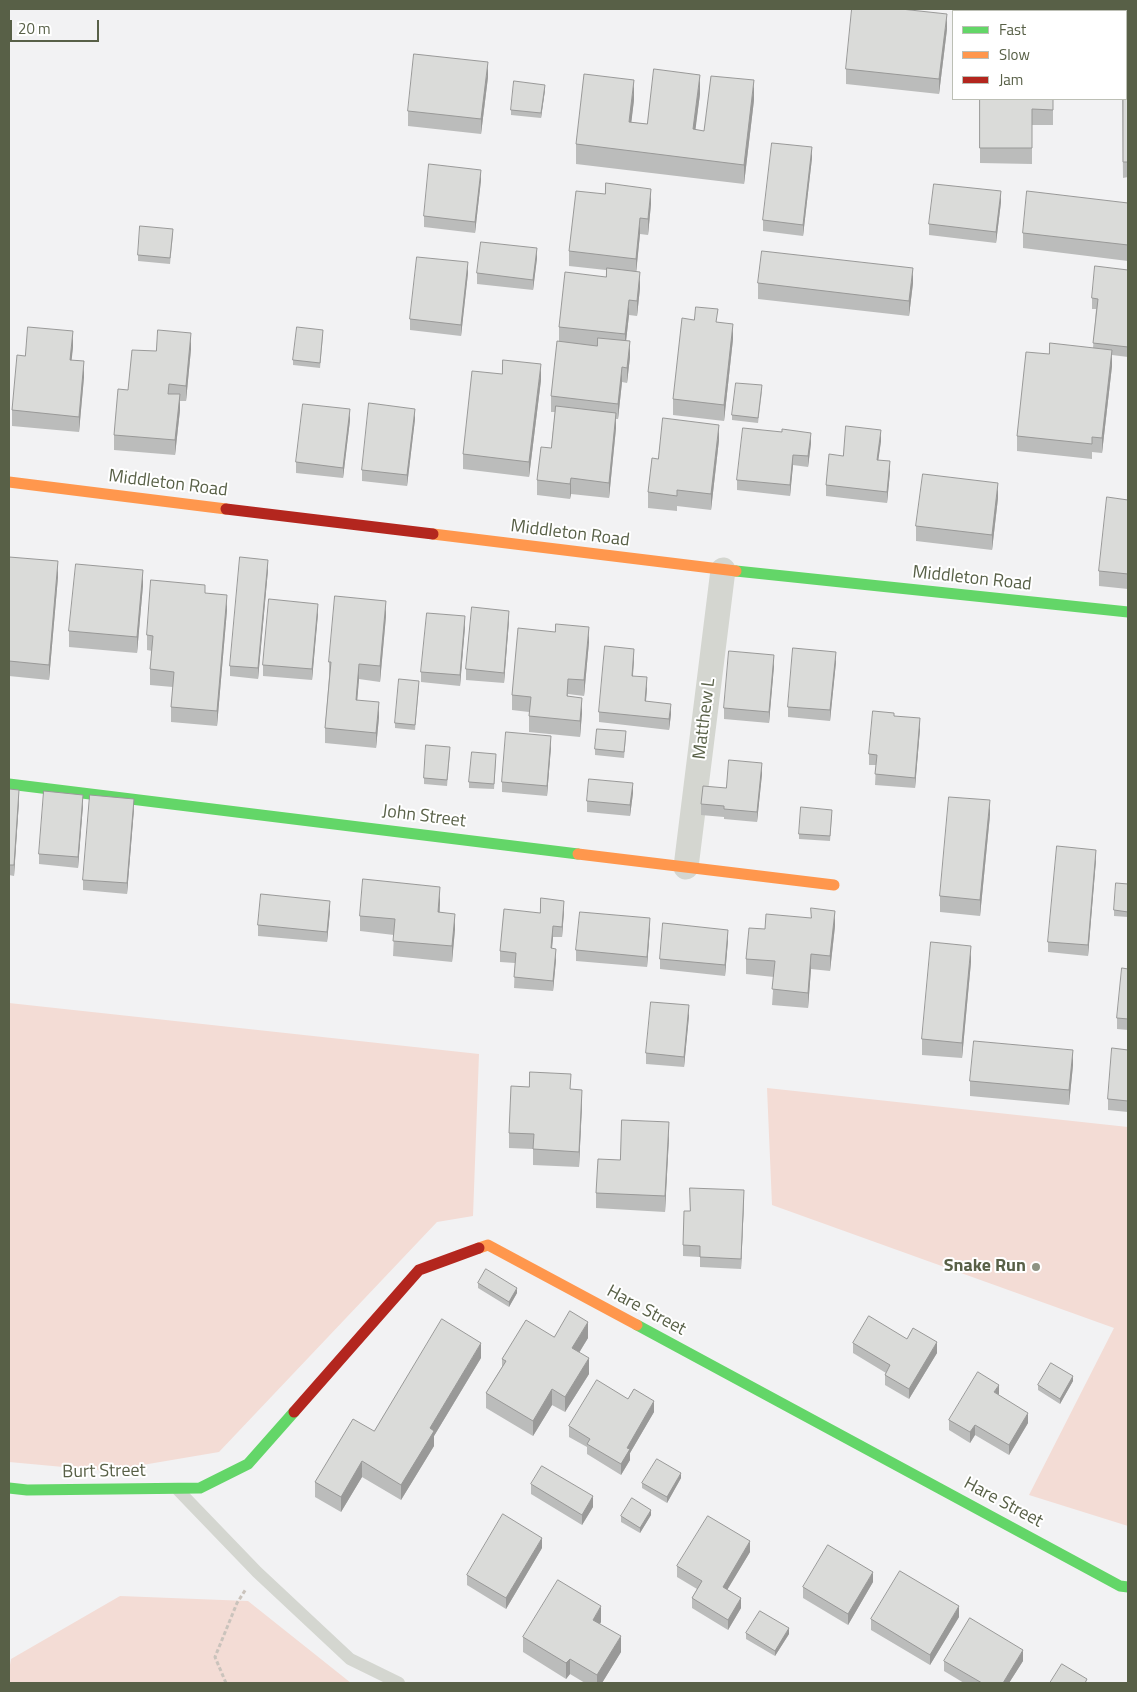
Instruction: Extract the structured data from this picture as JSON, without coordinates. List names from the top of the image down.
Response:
{
  "streets": {
    "street": [
      "Middleton Road",
      "Matthew L",
      "John Street",
      "Hare Street",
      "Burt Street"
    ]
  },
  "crossings": [
    ["Middleton Road", "Matthew L"],
    ["Matthew L", "John Street"],
    ["Hare Street", "Burt Street"]
  ],
  "places": ["Snake Run"],
  "legend": ["Fast", "Slow", "Jam"],
  "scale_bar": "20 m"
}
